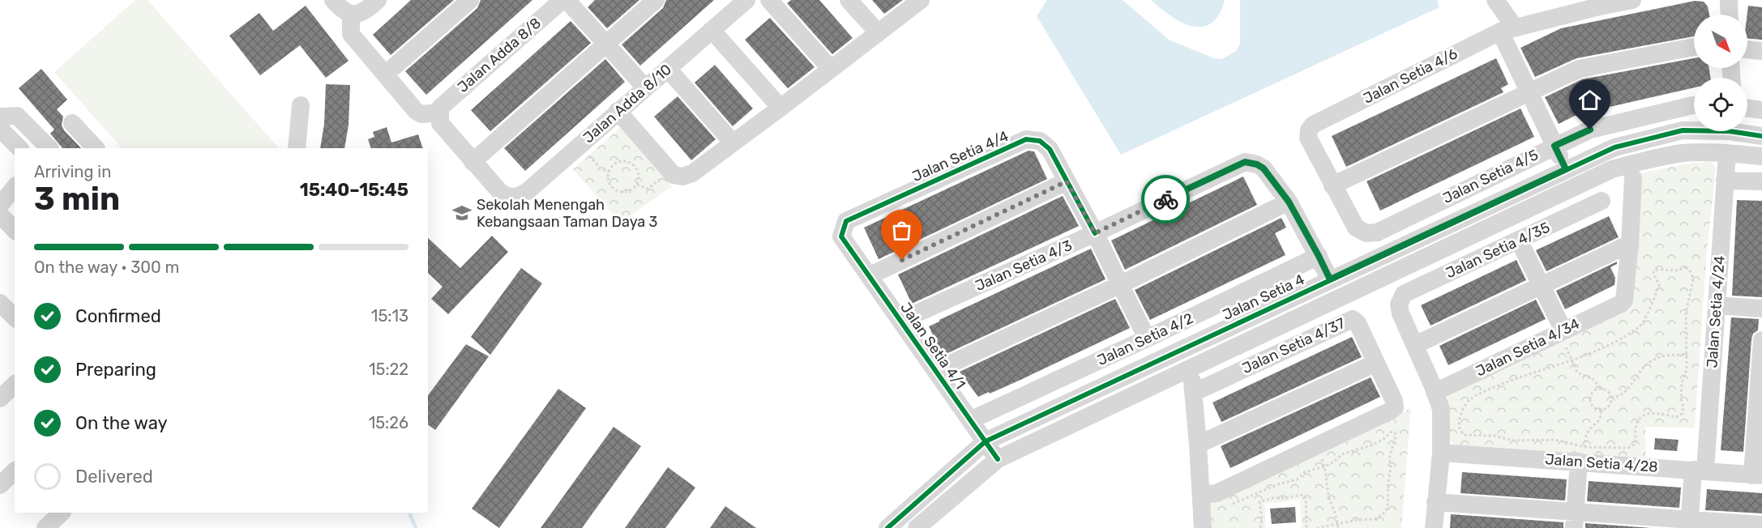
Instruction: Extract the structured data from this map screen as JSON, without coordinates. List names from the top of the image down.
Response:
{
  "streets": {
    "street": [
      "Jalan Adda 8/8",
      "Jalan Setia 4/6",
      "Jalan Adda 8/10",
      "Jalan Setia 4/4",
      "Jalan Setia 4/5",
      "Jalan Setia 4/35",
      "Jalan Setia 4/3",
      "Jalan Setia 4",
      "Jalan Setia 4/24",
      "Jalan Setia 4/2",
      "Jalan Setia 4/1",
      "Jalan Setia 4/37",
      "Jalan Setia 4/34",
      "Jalan Setia 4/28"
    ]
  },
  "crossings": [
    ["Jalan Setia 4/6", "Jalan Setia 4/5"],
    ["Jalan Setia 4/4", "Jalan Setia 4/3"],
    ["Jalan Setia 4/4", "Jalan Setia 4/2"],
    ["Jalan Setia 4/4", "Jalan Setia 4/1"],
    ["Jalan Setia 4/3", "Jalan Setia 4"],
    ["Jalan Setia 4/3", "Jalan Setia 4/2"],
    ["Jalan Setia 4/3", "Jalan Setia 4/1"],
    ["Jalan Setia 4", "Jalan Setia 4/1"],
    ["Jalan Setia 4/24", "Jalan Setia 4/28"],
    ["Jalan Setia 4/2", "Jalan Setia 4/1"]
  ],
  "places": {
    "school or university": ["Sekolah Menengah Kebangsaan Taman Daya 3"]
  },
  "north": "bottom right",
  "page": {
    "heading": ["3 min", "Arriving in", "15:40–15:45"],
    "bar": "On the way · 300 m",
    "list": [
      ["Confirmed", "15:13"],
      ["Preparing", "15:22"],
      ["On the way", "15:26"],
      "Delivered"
    ]
  }
}
